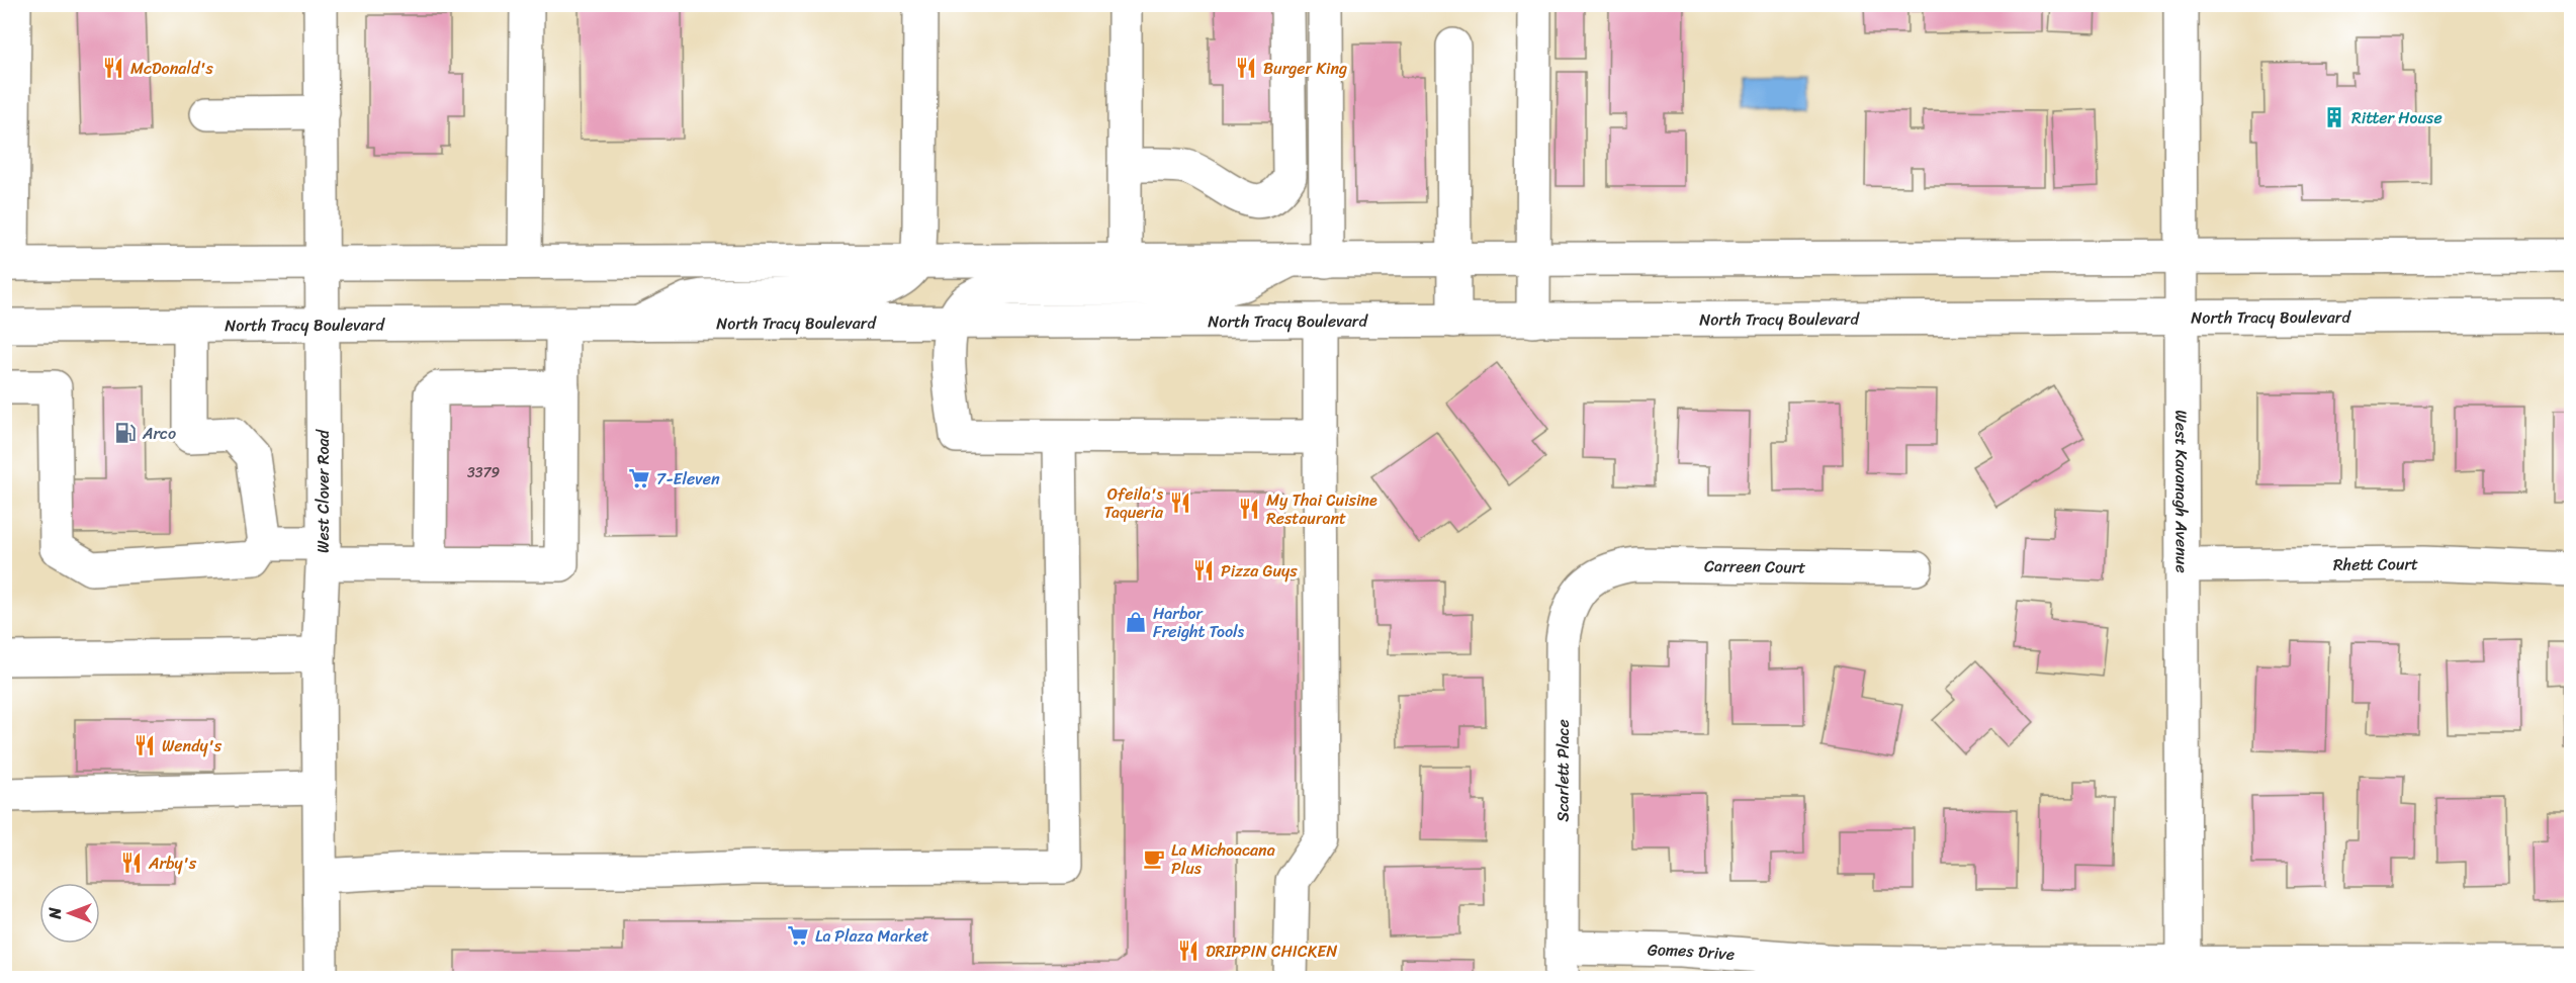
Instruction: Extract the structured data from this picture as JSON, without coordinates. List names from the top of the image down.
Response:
{
  "streets": {
    "main road": [
      "North Tracy Boulevard",
      "West Clover Road",
      "West Kavanagh Avenue",
      "Rhett Court",
      "Carreen Court",
      "Scarlett Place",
      "Gomes Drive"
    ]
  },
  "crossings": [
    ["North Tracy Boulevard", "West Clover Road"],
    ["North Tracy Boulevard", "West Kavanagh Avenue"],
    ["West Kavanagh Avenue", "Rhett Court"],
    ["West Kavanagh Avenue", "Gomes Drive"],
    ["Carreen Court", "Scarlett Place"],
    ["Scarlett Place", "Gomes Drive"]
  ],
  "places": {
    "restaurant": [
      "McDonald's",
      "Burger King",
      "Ofeila's Taqueria",
      "My Thai Cuisine Restaurant",
      "Pizza Guys",
      "Wendy's",
      "Arby's",
      "DRIPPIN CHICKEN"
    ],
    "building": ["Ritter House"],
    "fuel station": ["Arco"],
    "supermarket": ["7-Eleven", "La Plaza Market"],
    "shop": ["Harbor Freight Tools"],
    "cafe": ["La Michoacana Plus"]
  },
  "house_numbers": ["3379"],
  "north": "left"
}
